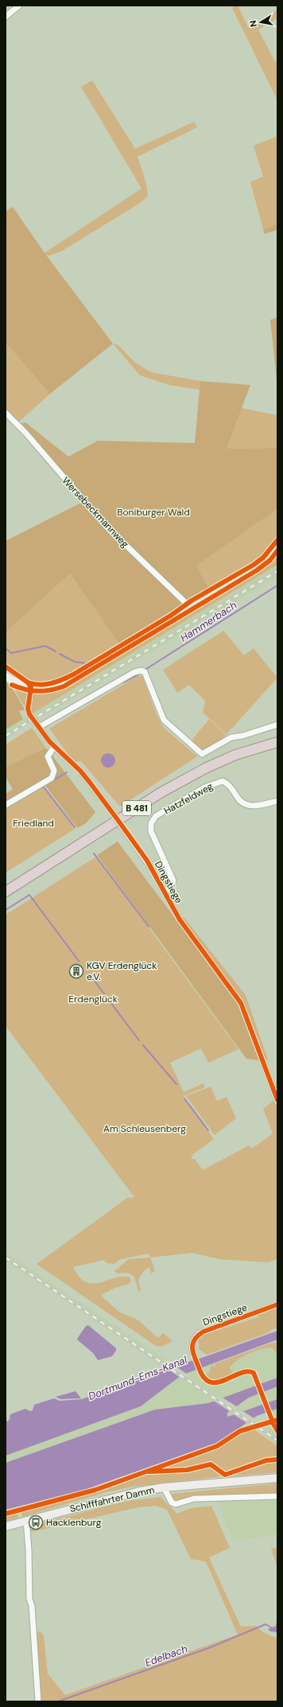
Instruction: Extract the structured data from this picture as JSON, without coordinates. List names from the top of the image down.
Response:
{
  "streets": {
    "highway": ["B 481"],
    "street": [
      "Wersebeckmannweg",
      "Hatzfeldweg",
      "Dingstiege",
      "Schifffahrter Damm"
    ]
  },
  "crossings": [
    ["Hatzfeldweg", "Dingstiege"]
  ],
  "water": ["Hammerbach", "Dortmund-Ems-Kanal", "Edelbach"],
  "parks": [
    "Boniburger Wald",
    "Friedland",
    "Erdenglück",
    "Am Schleusenberg"
  ],
  "places": {
    "building": ["KGV Erdenglück e.V."],
    "bus stop": ["Hacklenburg"]
  },
  "north": "left"
}
